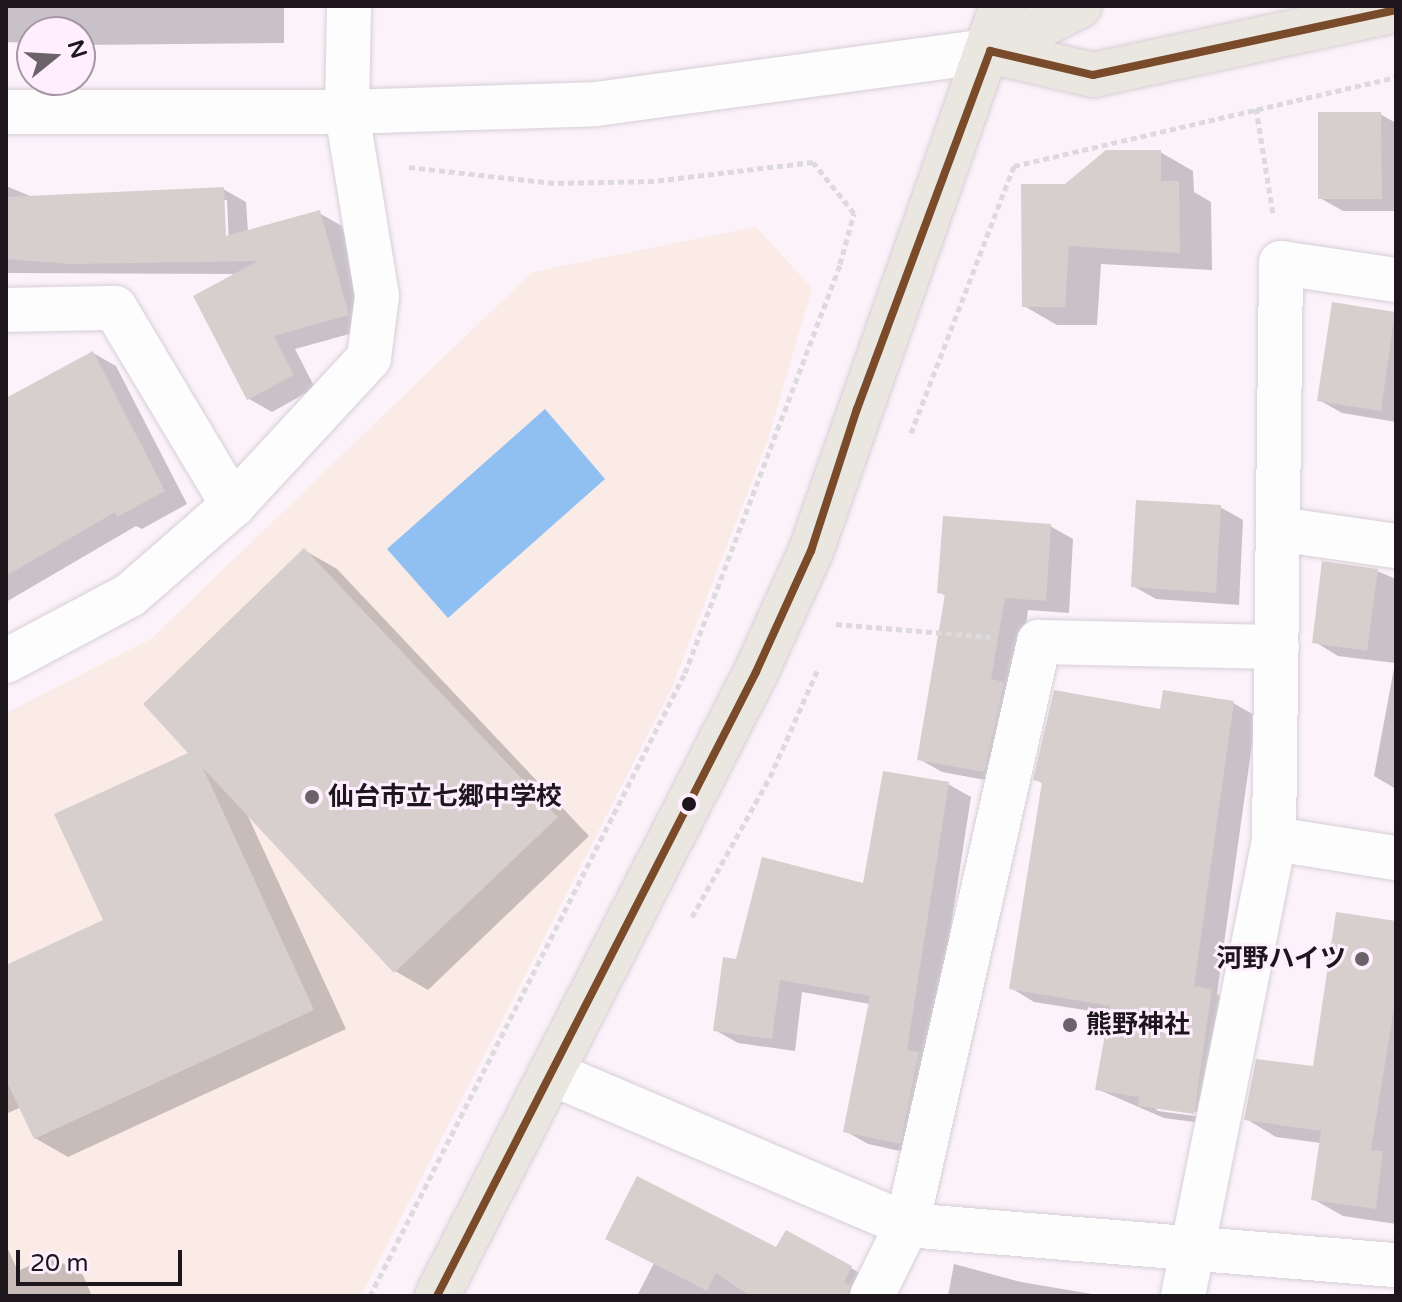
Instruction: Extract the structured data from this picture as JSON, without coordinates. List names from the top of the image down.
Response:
{
  "places": ["仙台市立七郷中学校", "河野ハイツ", "熊野神社"],
  "scale_bar": "20 m",
  "north": "right"
}
